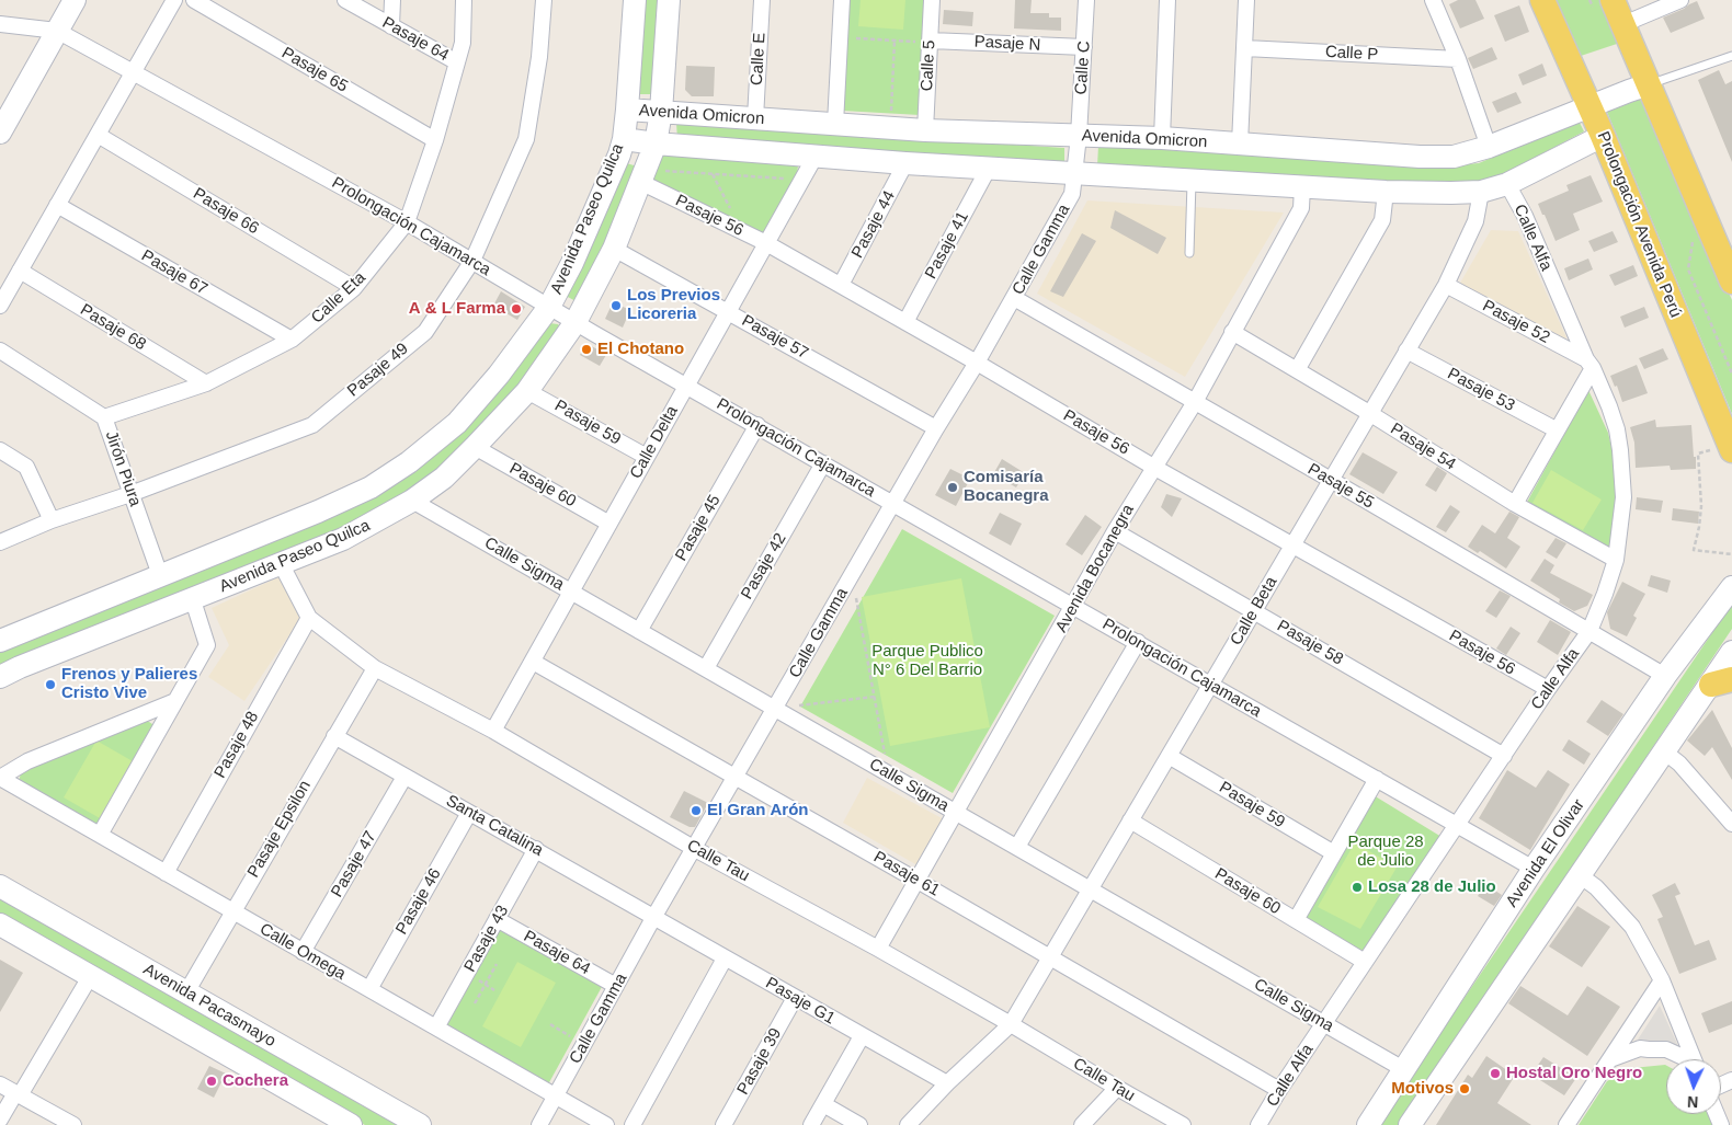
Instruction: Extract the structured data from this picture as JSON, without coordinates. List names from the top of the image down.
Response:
{
  "streets": {
    "main road": [
      "Avenida Omicron",
      "Avenida Paseo Quilca",
      "Prolongación Avenida Perú",
      "Avenida El Olivar",
      "Avenida Pacasmayo"
    ],
    "street": [
      "Pasaje 64",
      "Pasaje N",
      "Calle P",
      "Calle E",
      "Calle 5",
      "Calle C",
      "Pasaje 65",
      "Pasaje 66",
      "Pasaje 56",
      "Pasaje 44",
      "Prolongación Cajamarca",
      "Calle Alfa",
      "Pasaje 41",
      "Calle Gamma",
      "Pasaje 67",
      "Calle Eta",
      "Pasaje 52",
      "Pasaje 68",
      "Pasaje 57",
      "Pasaje 49",
      "Pasaje 53",
      "Pasaje 59",
      "Calle Delta",
      "Pasaje 54",
      "Jirón Piura",
      "Pasaje 60",
      "Pasaje 55",
      "Pasaje 45",
      "Calle Sigma",
      "Pasaje 42",
      "Avenida Bocanegra",
      "Calle Beta",
      "Pasaje 58",
      "Pasaje 48",
      "Santa Catalina",
      "Pasaje Epsilon",
      "Calle Tau",
      "Pasaje 47",
      "Pasaje 61",
      "Pasaje 46",
      "Pasaje 43",
      "Calle Omega",
      "Pasaje G1",
      "Pasaje 39"
    ]
  },
  "crossings": [
    ["Pasaje 64", "Calle Gamma"],
    ["Pasaje 64", "Calle Eta"],
    ["Pasaje 64", "Pasaje 43"],
    ["Pasaje N", "Calle 5"],
    ["Pasaje N", "Calle C"],
    ["Calle E", "Avenida Omicron"],
    ["Calle 5", "Avenida Omicron"],
    ["Calle C", "Avenida Omicron"],
    ["Calle C", "Calle Gamma"],
    ["Pasaje 65", "Calle Eta"],
    ["Avenida Omicron", "Avenida Paseo Quilca"],
    ["Avenida Omicron", "Pasaje 44"],
    ["Avenida Omicron", "Prolongación Avenida Perú"],
    ["Avenida Omicron", "Calle Alfa"],
    ["Avenida Omicron", "Pasaje 41"],
    ["Avenida Omicron", "Calle Gamma"],
    ["Avenida Omicron", "Calle Delta"],
    ["Avenida Omicron", "Avenida Bocanegra"],
    ["Avenida Omicron", "Calle Beta"],
    ["Pasaje 66", "Calle Eta"],
    ["Pasaje 56", "Avenida Paseo Quilca"],
    ["Pasaje 56", "Pasaje 44"],
    ["Pasaje 56", "Calle Alfa"],
    ["Pasaje 56", "Pasaje 41"],
    ["Pasaje 56", "Calle Gamma"],
    ["Pasaje 56", "Calle Delta"],
    ["Pasaje 56", "Avenida Bocanegra"],
    ["Pasaje 56", "Calle Beta"],
    ["Avenida Paseo Quilca", "Prolongación Cajamarca"],
    ["Avenida Paseo Quilca", "Pasaje 57"],
    ["Avenida Paseo Quilca", "Pasaje 59"],
    ["Avenida Paseo Quilca", "Jirón Piura"],
    ["Avenida Paseo Quilca", "Pasaje 60"],
    ["Avenida Paseo Quilca", "Calle Sigma"],
    ["Avenida Paseo Quilca", "Calle Tau"],
    ["Prolongación Cajamarca", "Calle Alfa"],
    ["Prolongación Cajamarca", "Calle Gamma"],
    ["Prolongación Cajamarca", "Calle Eta"],
    ["Prolongación Cajamarca", "Pasaje 49"],
    ["Prolongación Cajamarca", "Calle Delta"],
    ["Prolongación Cajamarca", "Pasaje 45"],
    ["Prolongación Cajamarca", "Pasaje 42"],
    ["Prolongación Cajamarca", "Avenida Bocanegra"],
    ["Prolongación Cajamarca", "Calle Beta"],
    ["Prolongación Cajamarca", "Avenida El Olivar"],
    ["Calle Alfa", "Pasaje 52"],
    ["Calle Alfa", "Pasaje 54"],
    ["Calle Alfa", "Pasaje 60"],
    ["Calle Alfa", "Pasaje 55"],
    ["Calle Alfa", "Calle Sigma"],
    ["Calle Alfa", "Pasaje 58"],
    ["Calle Alfa", "Pasaje 61"],
    ["Calle Gamma", "Pasaje 57"],
    ["Calle Gamma", "Pasaje 55"],
    ["Calle Gamma", "Calle Sigma"],
    ["Calle Gamma", "Santa Catalina"],
    ["Calle Gamma", "Calle Tau"],
    ["Calle Gamma", "Pasaje 61"],
    ["Calle Gamma", "Calle Omega"],
    ["Calle Gamma", "Pasaje G1"],
    ["Pasaje 67", "Calle Eta"],
    ["Calle Eta", "Pasaje 68"],
    ["Calle Eta", "Jirón Piura"],
    ["Pasaje 52", "Calle Beta"],
    ["Pasaje 57", "Calle Delta"],
    ["Pasaje 49", "Jirón Piura"],
    ["Pasaje 53", "Calle Beta"],
    ["Pasaje 59", "Calle Delta"],
    ["Pasaje 59", "Calle Beta"],
    ["Calle Delta", "Pasaje 60"],
    ["Calle Delta", "Calle Sigma"],
    ["Calle Delta", "Calle Tau"],
    ["Calle Delta", "Pasaje 61"],
    ["Pasaje 54", "Avenida Bocanegra"],
    ["Pasaje 54", "Calle Beta"],
    ["Pasaje 60", "Calle Beta"],
    ["Pasaje 55", "Avenida Bocanegra"],
    ["Pasaje 55", "Calle Beta"],
    ["Pasaje 55", "Avenida El Olivar"],
    ["Pasaje 45", "Calle Sigma"],
    ["Calle Sigma", "Pasaje 42"],
    ["Calle Sigma", "Avenida Bocanegra"],
    ["Calle Sigma", "Calle Beta"],
    ["Calle Sigma", "Avenida El Olivar"],
    ["Avenida Bocanegra", "Pasaje 58"],
    ["Avenida Bocanegra", "Calle Tau"],
    ["Avenida Bocanegra", "Pasaje 61"],
    ["Calle Beta", "Pasaje 58"],
    ["Calle Beta", "Calle Tau"],
    ["Calle Beta", "Pasaje 61"],
    ["Calle Beta", "Pasaje G1"],
    ["Pasaje 48", "Calle Tau"],
    ["Pasaje 48", "Calle Omega"],
    ["Santa Catalina", "Pasaje Epsilon"],
    ["Santa Catalina", "Pasaje 47"],
    ["Santa Catalina", "Pasaje 46"],
    ["Santa Catalina", "Pasaje 43"],
    ["Santa Catalina", "Pasaje G1"],
    ["Pasaje Epsilon", "Calle Tau"],
    ["Pasaje Epsilon", "Calle Omega"],
    ["Pasaje Epsilon", "Avenida Pacasmayo"],
    ["Pasaje 47", "Calle Omega"],
    ["Pasaje 46", "Calle Omega"],
    ["Pasaje 43", "Calle Omega"],
    ["Pasaje G1", "Pasaje 39"]
  ],
  "parks": ["Parque Publico N° 6 Del Barrio", "Parque 28 de Julio"],
  "places": [
    "Los Previos Licoreria",
    "A & L Farma",
    "El Chotano",
    "Comisaría Bocanegra",
    "Frenos y Palieres Cristo Vive",
    "El Gran Arón",
    "Losa 28 de Julio",
    "Hostal Oro Negro",
    "Cochera",
    "Motivos"
  ],
  "north": "bottom"
}
